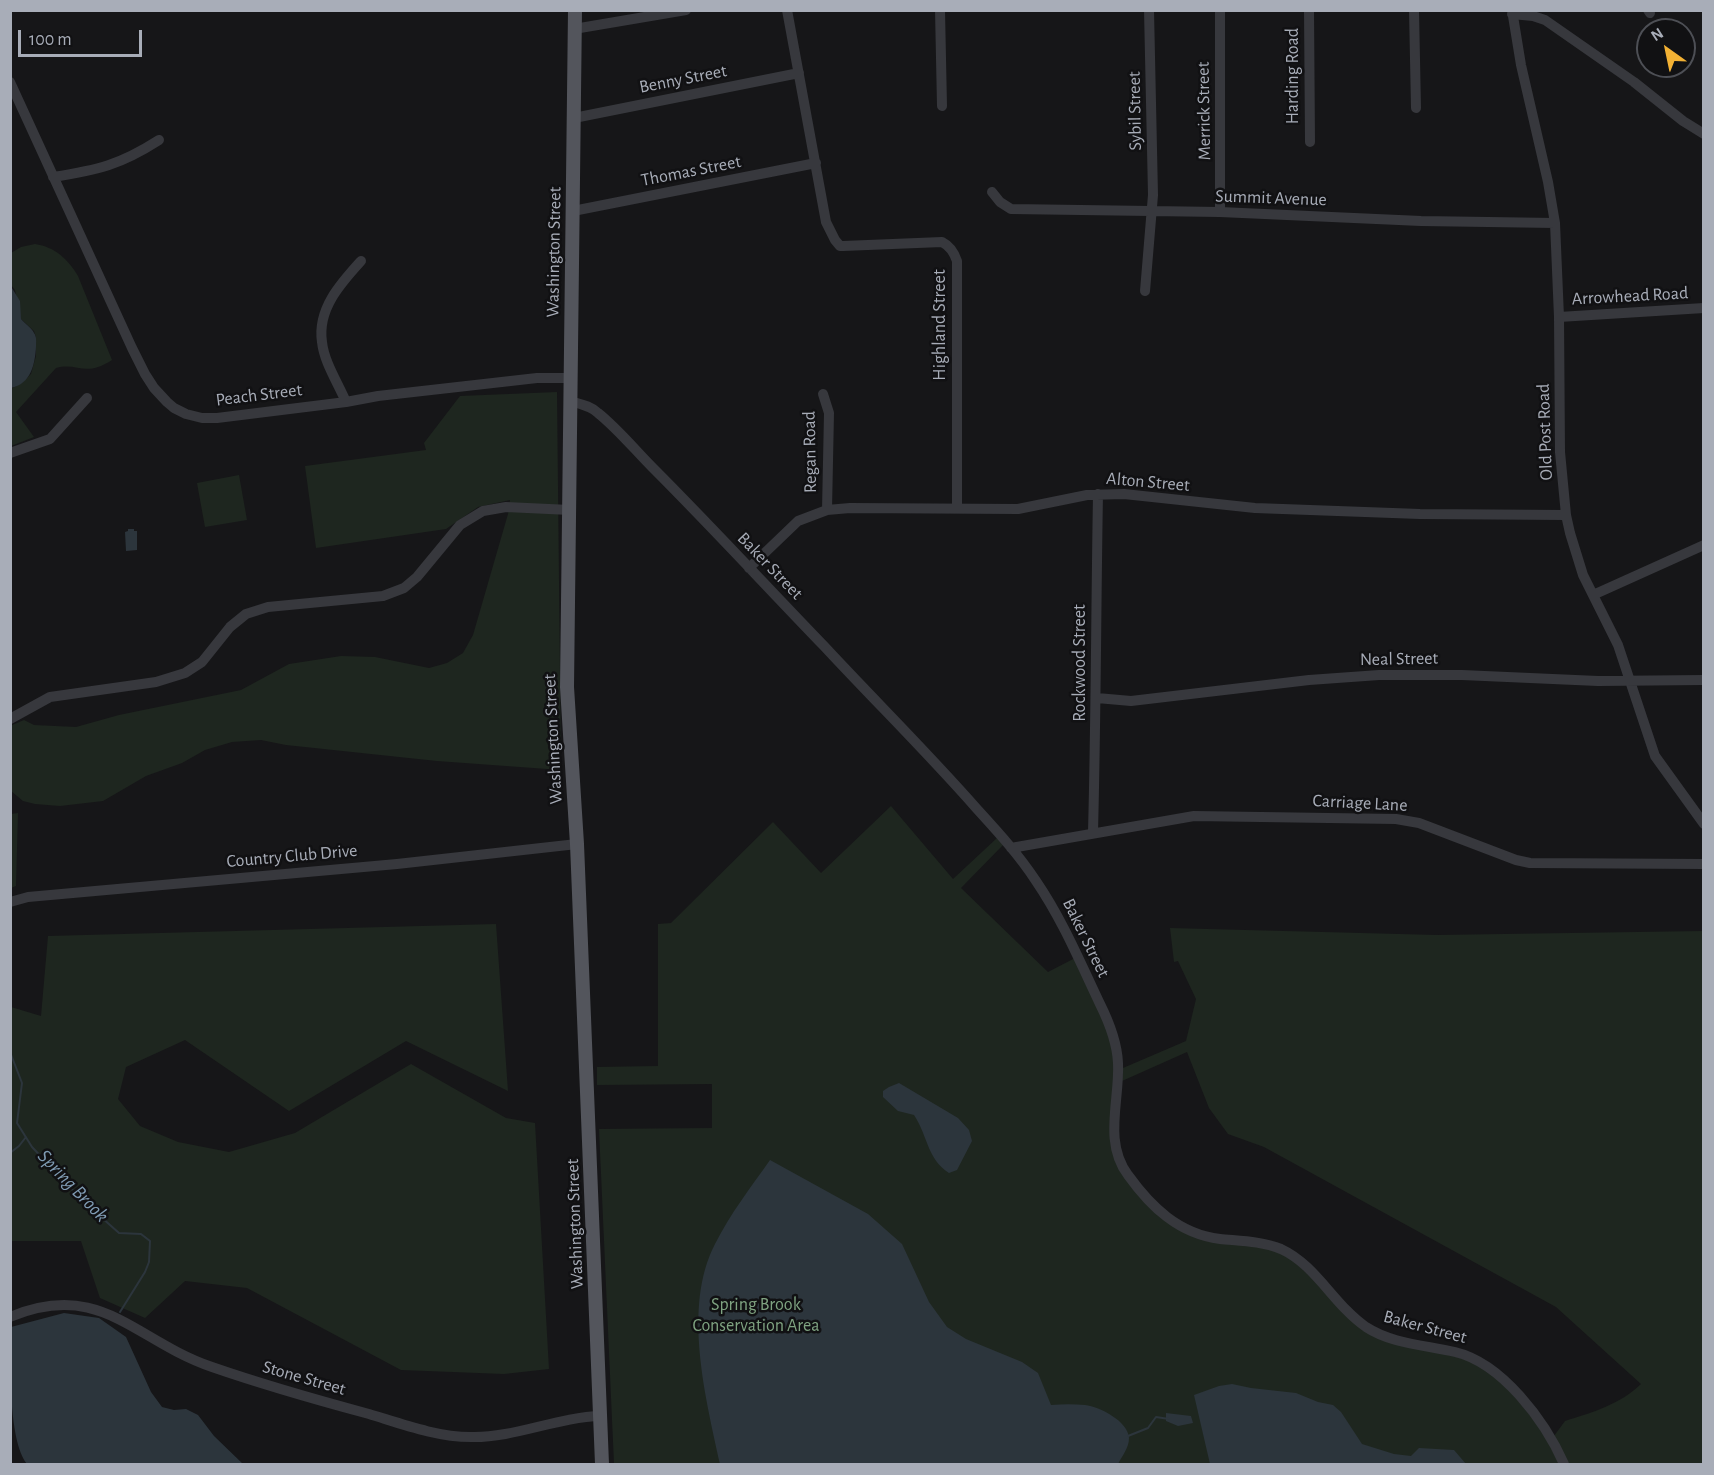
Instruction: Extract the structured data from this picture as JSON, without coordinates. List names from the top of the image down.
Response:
{
  "streets": {
    "main road": ["Washington Street"],
    "street": [
      "Harding Road",
      "Benny Street",
      "Sybil Street",
      "Merrick Street",
      "Thomas Street",
      "Summit Avenue",
      "Arrowhead Road",
      "Highland Street",
      "Peach Street",
      "Old Post Road",
      "Regan Road",
      "Alton Street",
      "Baker Street",
      "Neal Street",
      "Rockwood Street",
      "Carriage Lane",
      "Country Club Drive",
      "Stone Street"
    ]
  },
  "crossings": [
    ["Benny Street", "Washington Street"],
    ["Benny Street", "Highland Street"],
    ["Sybil Street", "Summit Avenue"],
    ["Merrick Street", "Summit Avenue"],
    ["Thomas Street", "Washington Street"],
    ["Thomas Street", "Highland Street"],
    ["Summit Avenue", "Old Post Road"],
    ["Washington Street", "Peach Street"],
    ["Washington Street", "Baker Street"],
    ["Washington Street", "Country Club Drive"],
    ["Washington Street", "Stone Street"],
    ["Arrowhead Road", "Old Post Road"],
    ["Highland Street", "Alton Street"],
    ["Old Post Road", "Alton Street"],
    ["Old Post Road", "Neal Street"],
    ["Regan Road", "Alton Street"],
    ["Alton Street", "Baker Street"],
    ["Alton Street", "Rockwood Street"],
    ["Baker Street", "Carriage Lane"],
    ["Neal Street", "Rockwood Street"],
    ["Rockwood Street", "Carriage Lane"]
  ],
  "water": ["Spring Brook"],
  "parks": ["Spring Brook Conservation Area"],
  "scale_bar": "100 m",
  "north": "top left"
}
